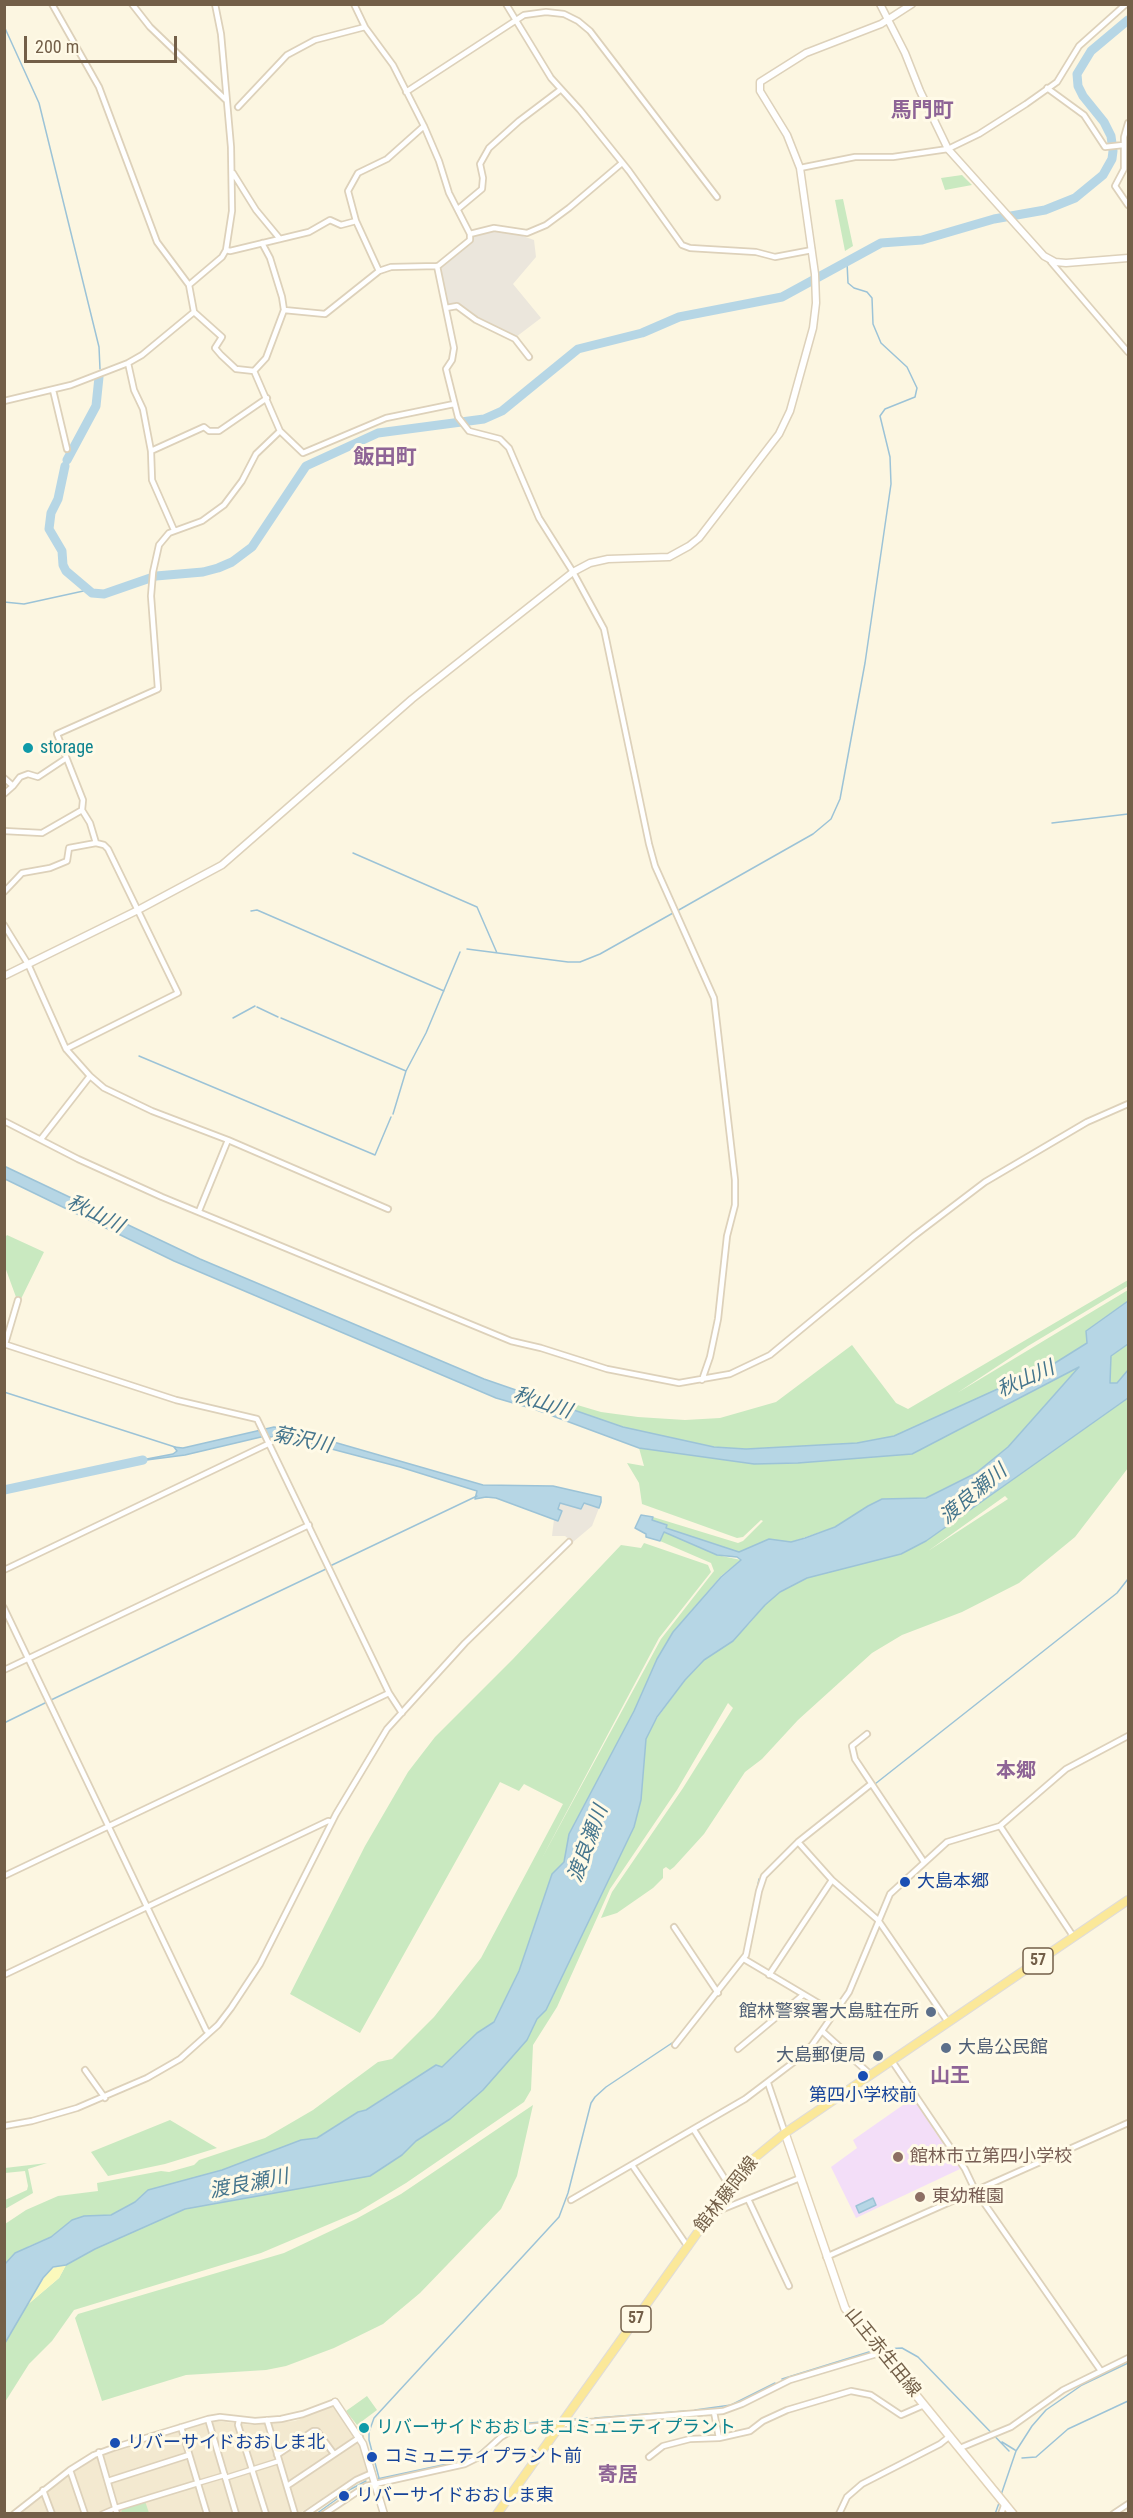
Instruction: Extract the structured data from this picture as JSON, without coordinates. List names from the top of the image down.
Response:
{
  "streets": {
    "main road": ["57", "館林藤岡線", "山王赤生田線"]
  },
  "crossings": [
    ["館林藤岡線", "山王赤生田線"]
  ],
  "districts": [
    "馬門町",
    "飯田町",
    "本郷",
    "山王",
    "寄居"
  ],
  "water": ["秋山川", "菊沢川", "渡良瀬川"],
  "places": [
    "storage",
    "大島本郷",
    "館林警察署大島駐在所",
    "大島公民館",
    "大島郵便局",
    "第四小学校前",
    "館林市立第四小学校",
    "東幼稚園",
    "リバーサイドおおしまコミュニティプラント",
    "リバーサイドおおしま北",
    "コミュニティプラント前",
    "リバーサイドおおしま東"
  ],
  "scale_bar": "200 m"
}
